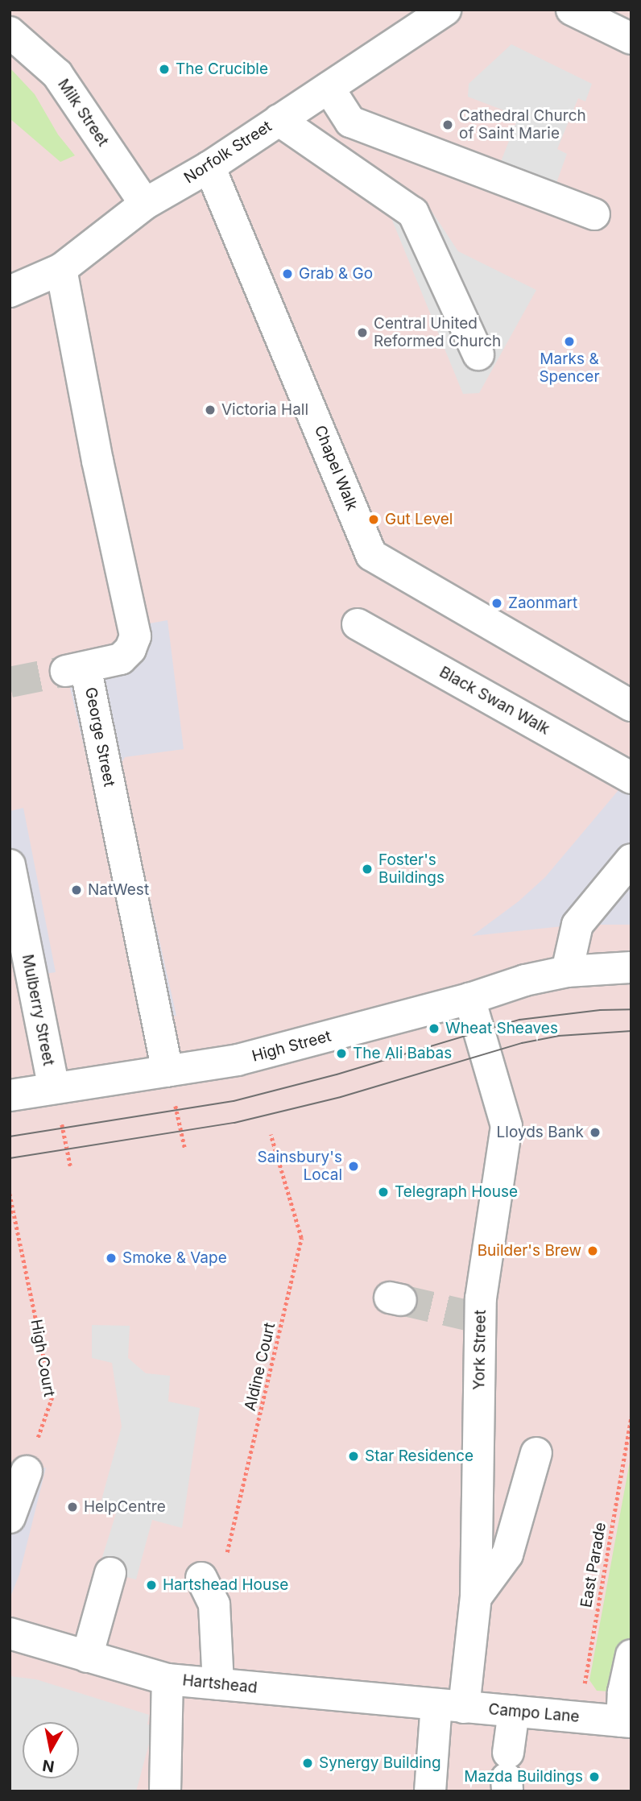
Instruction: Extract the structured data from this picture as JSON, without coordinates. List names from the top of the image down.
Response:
{
  "streets": {
    "street": [
      "Milk Street",
      "Norfolk Street",
      "Chapel Walk",
      "Black Swan Walk",
      "George Street",
      "Mulberry Street",
      "High Street",
      "York Street",
      "Hartshead",
      "Campo Lane"
    ],
    "path": ["High Court", "Aldine Court", "East Parade"]
  },
  "crossings": [
    ["Milk Street", "Norfolk Street"],
    ["Norfolk Street", "Chapel Walk"],
    ["Norfolk Street", "George Street"],
    ["George Street", "High Street"],
    ["Mulberry Street", "High Street"],
    ["High Street", "York Street"],
    ["York Street", "Hartshead"],
    ["York Street", "Campo Lane"],
    ["East Parade", "Campo Lane"],
    ["Hartshead", "Campo Lane"]
  ],
  "places": [
    "The Crucible",
    "Cathedral Church of Saint Marie",
    "Grab & Go",
    "Central United Reformed Church",
    "Marks & Spencer",
    "Victoria Hall",
    "Gut Level",
    "Zaonmart",
    "Foster's Buildings",
    "NatWest",
    "Wheat Sheaves",
    "The Ali Babas",
    "Lloyds Bank",
    "Sainsbury's Local",
    "Telegraph House",
    "Builder's Brew",
    "Smoke & Vape",
    "Star Residence",
    "HelpCentre",
    "Hartshead House",
    "Synergy Building",
    "Mazda Buildings"
  ],
  "north": "bottom"
}
